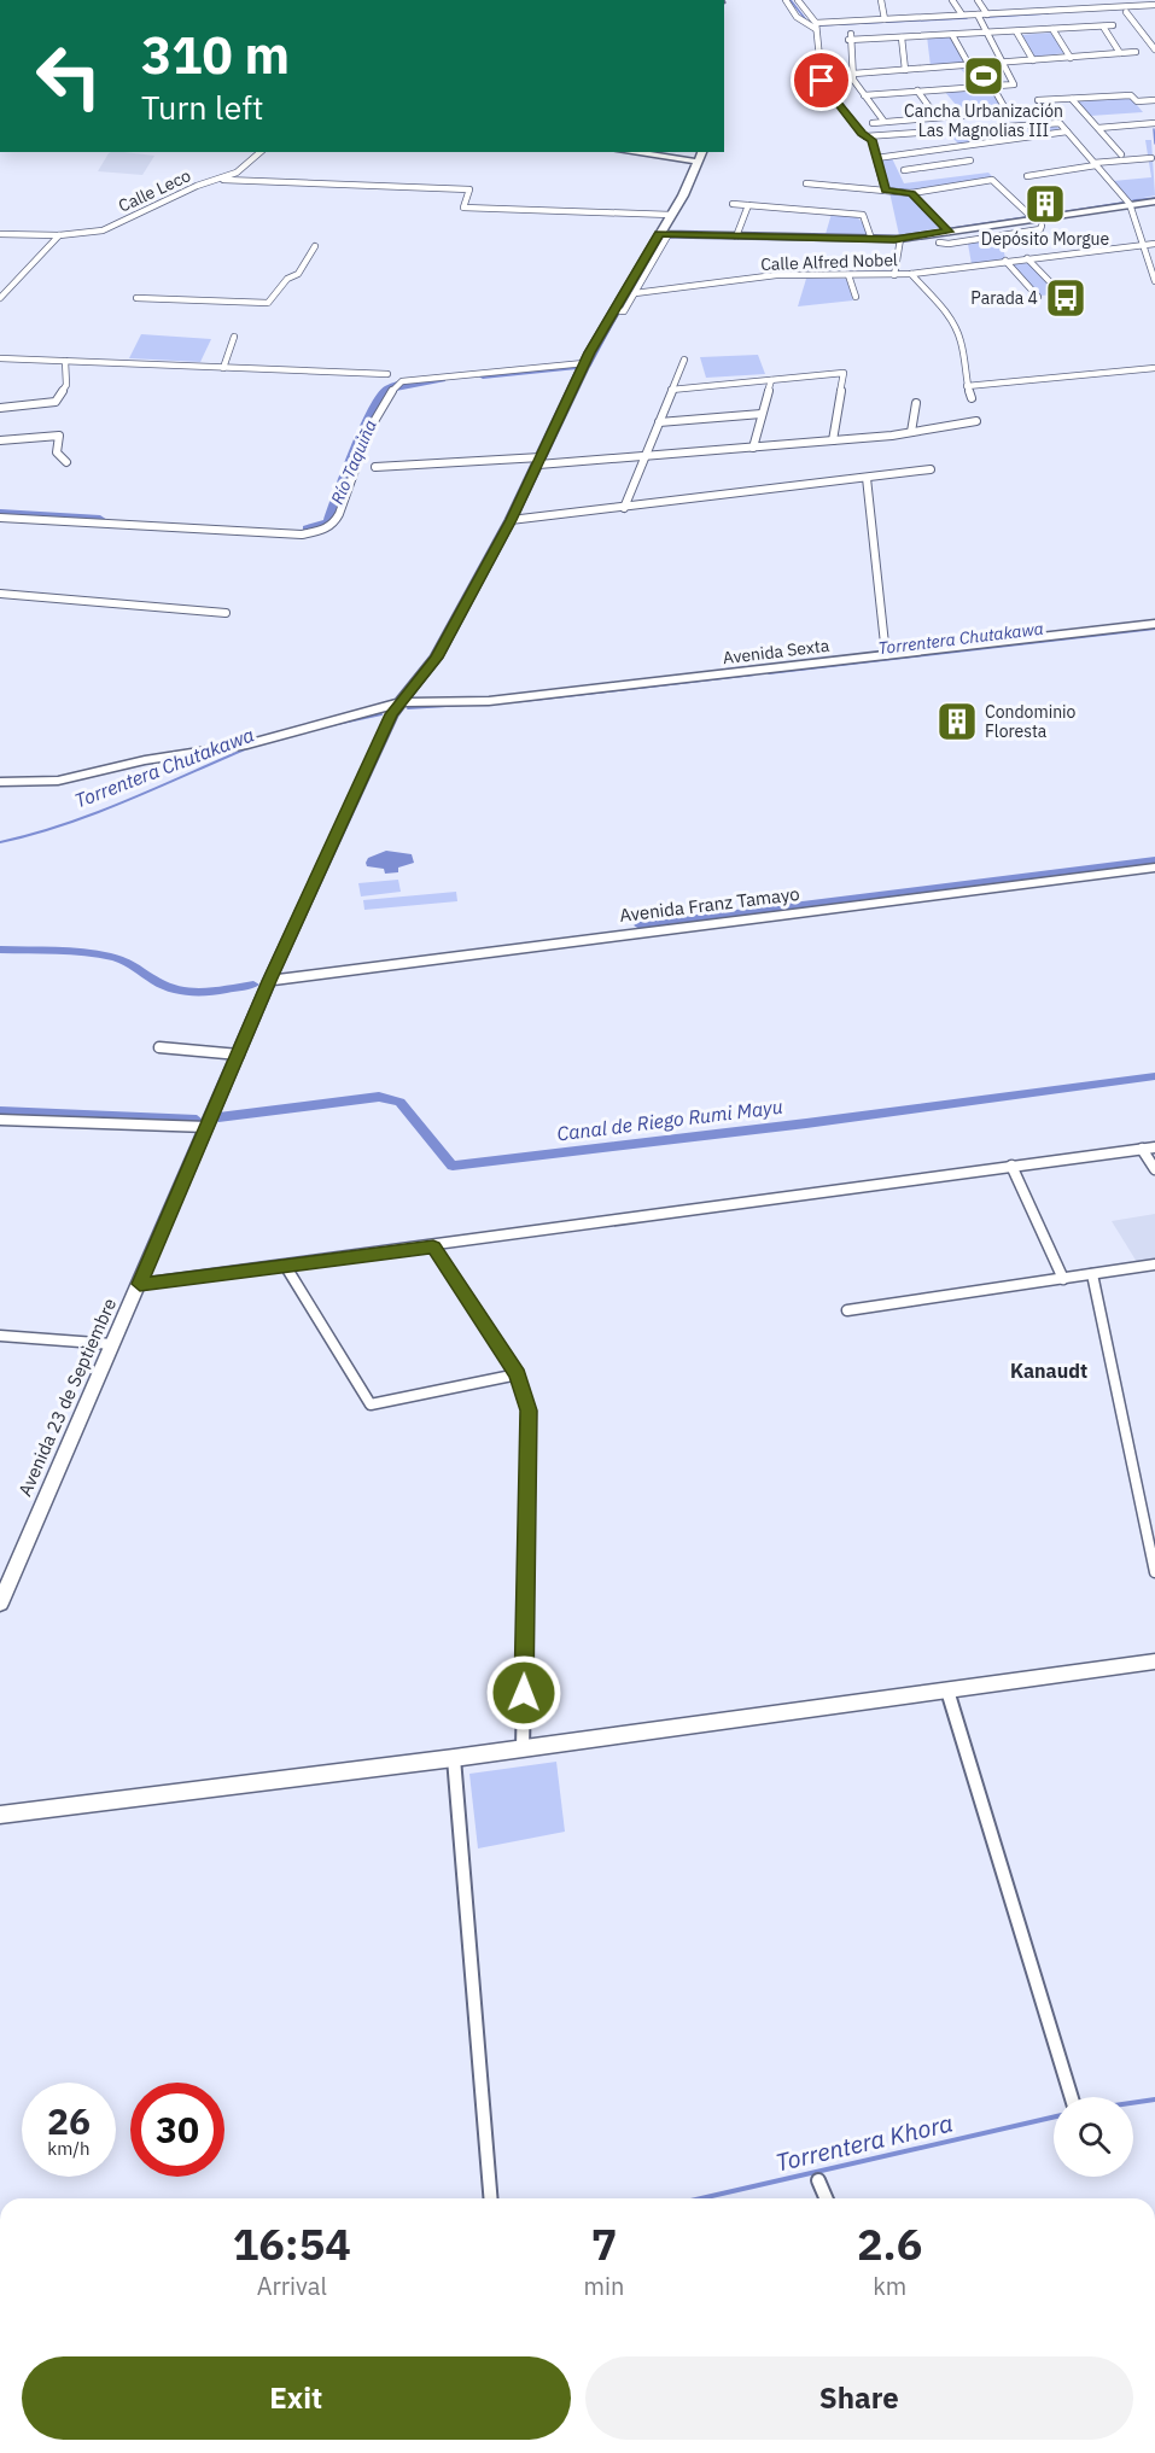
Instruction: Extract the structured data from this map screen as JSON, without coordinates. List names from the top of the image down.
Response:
{
  "streets": {
    "main road": ["Avenida Sexta", "Avenida Franz Tamayo", "Avenida 23 de Septiembre"],
    "street": ["Calle Leco", "Calle Alfred Nobel"]
  },
  "crossings": [
    ["Avenida Sexta", "Avenida 23 de Septiembre"],
    ["Avenida Franz Tamayo", "Avenida 23 de Septiembre"]
  ],
  "districts": ["Kanaudt"],
  "water": [
    "Río Taquiña",
    "Torrentera Chutakawa",
    "Canal de Riego Rumi Mayu",
    "Torrentera Khora"
  ],
  "places": {
    "sports": ["Cancha Urbanización Las Magnolias III"],
    "building": ["Depósito Morgue", "Condominio Floresta"],
    "bus stop": ["Parada 4"]
  },
  "page": {
    "turn": ["310 m", "Turn left"],
    "speed": "26 km/h",
    "limit": "30",
    "eta": [
      "16:54",
      "Arrival",
      "7",
      "min",
      "2.6",
      "km"
    ],
    "buttons": ["Exit", "Share"]
  }
}
